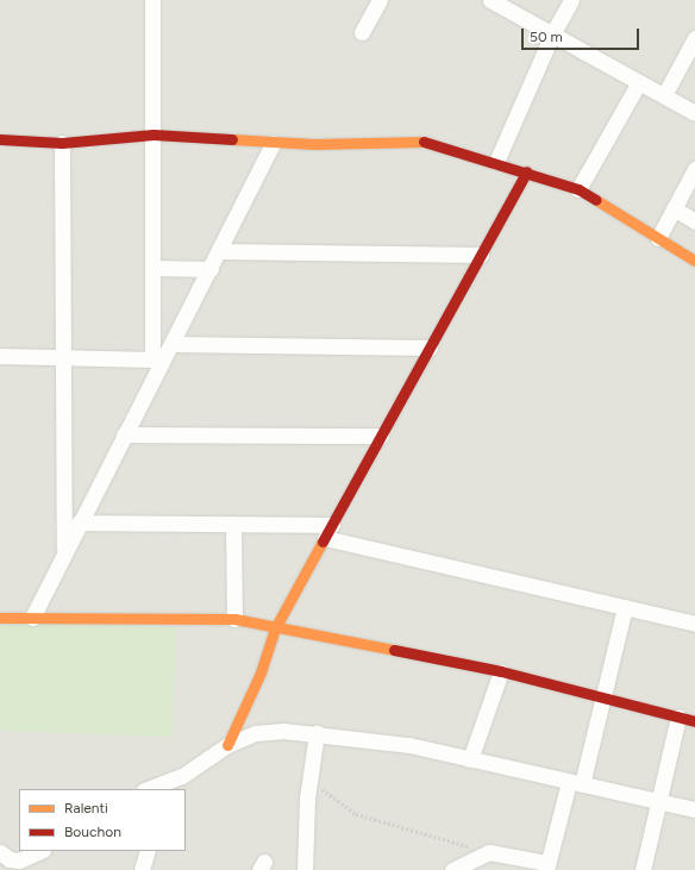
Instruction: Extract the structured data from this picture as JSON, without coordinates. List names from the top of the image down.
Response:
{
  "legend": ["Ralenti", "Bouchon"],
  "scale_bar": "50 m"
}
